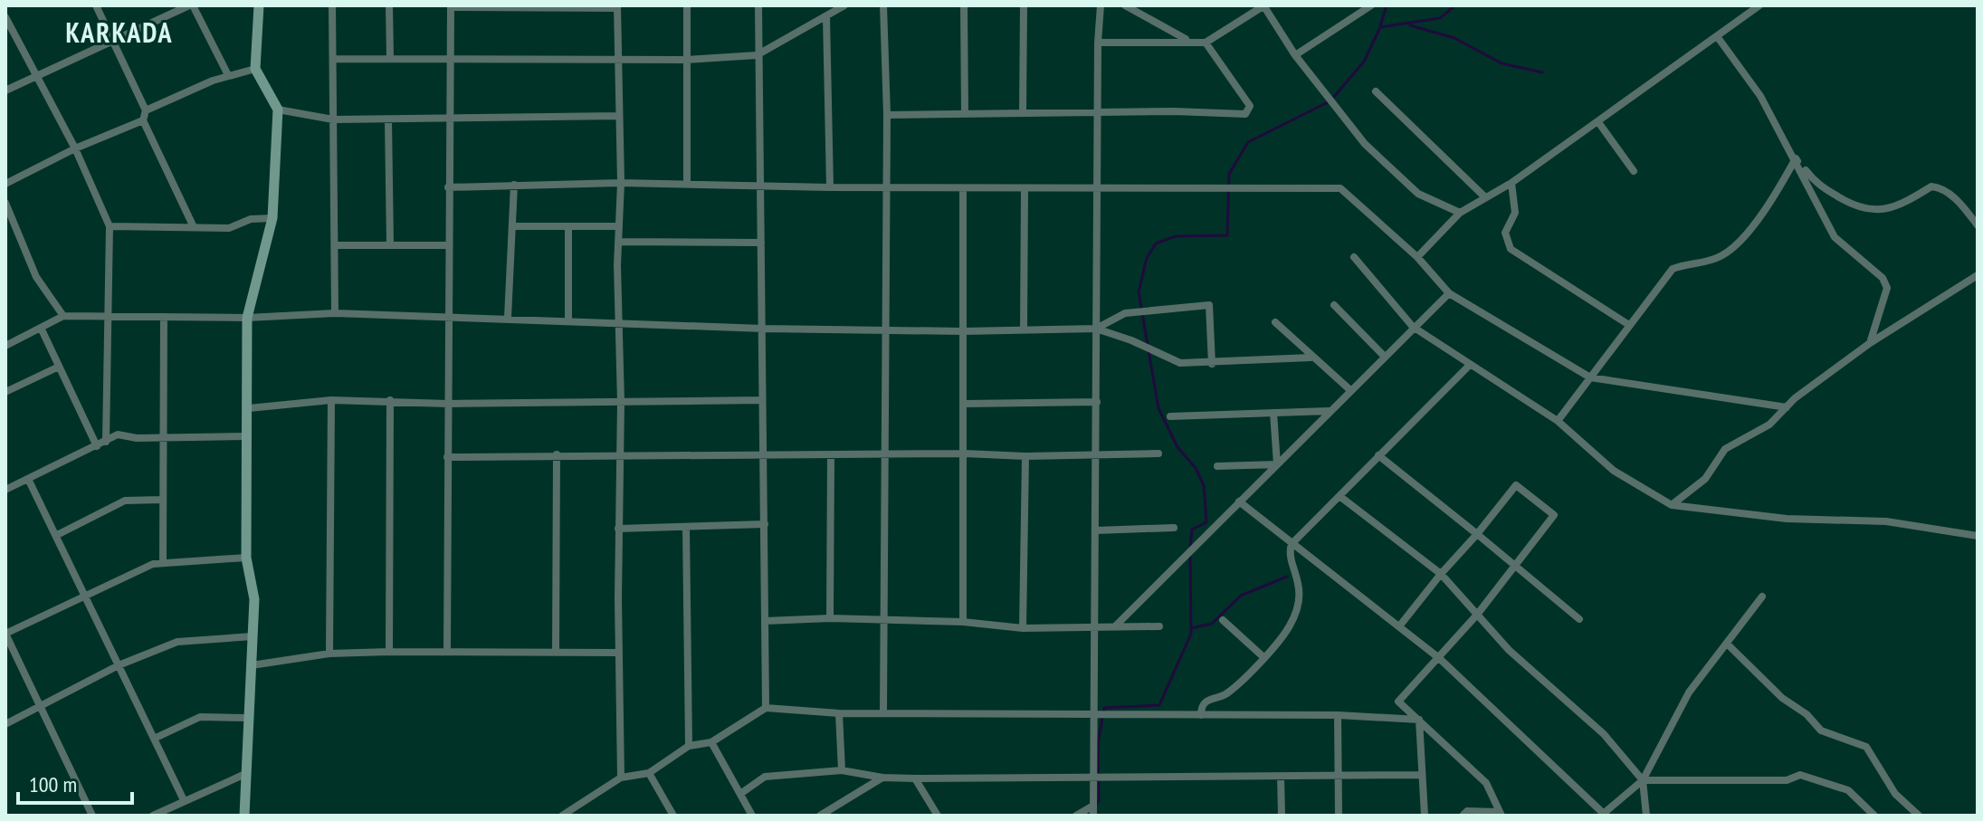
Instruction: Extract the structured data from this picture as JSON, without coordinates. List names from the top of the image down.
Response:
{
  "districts": ["KARKADA"],
  "scale_bar": "100 m"
}
